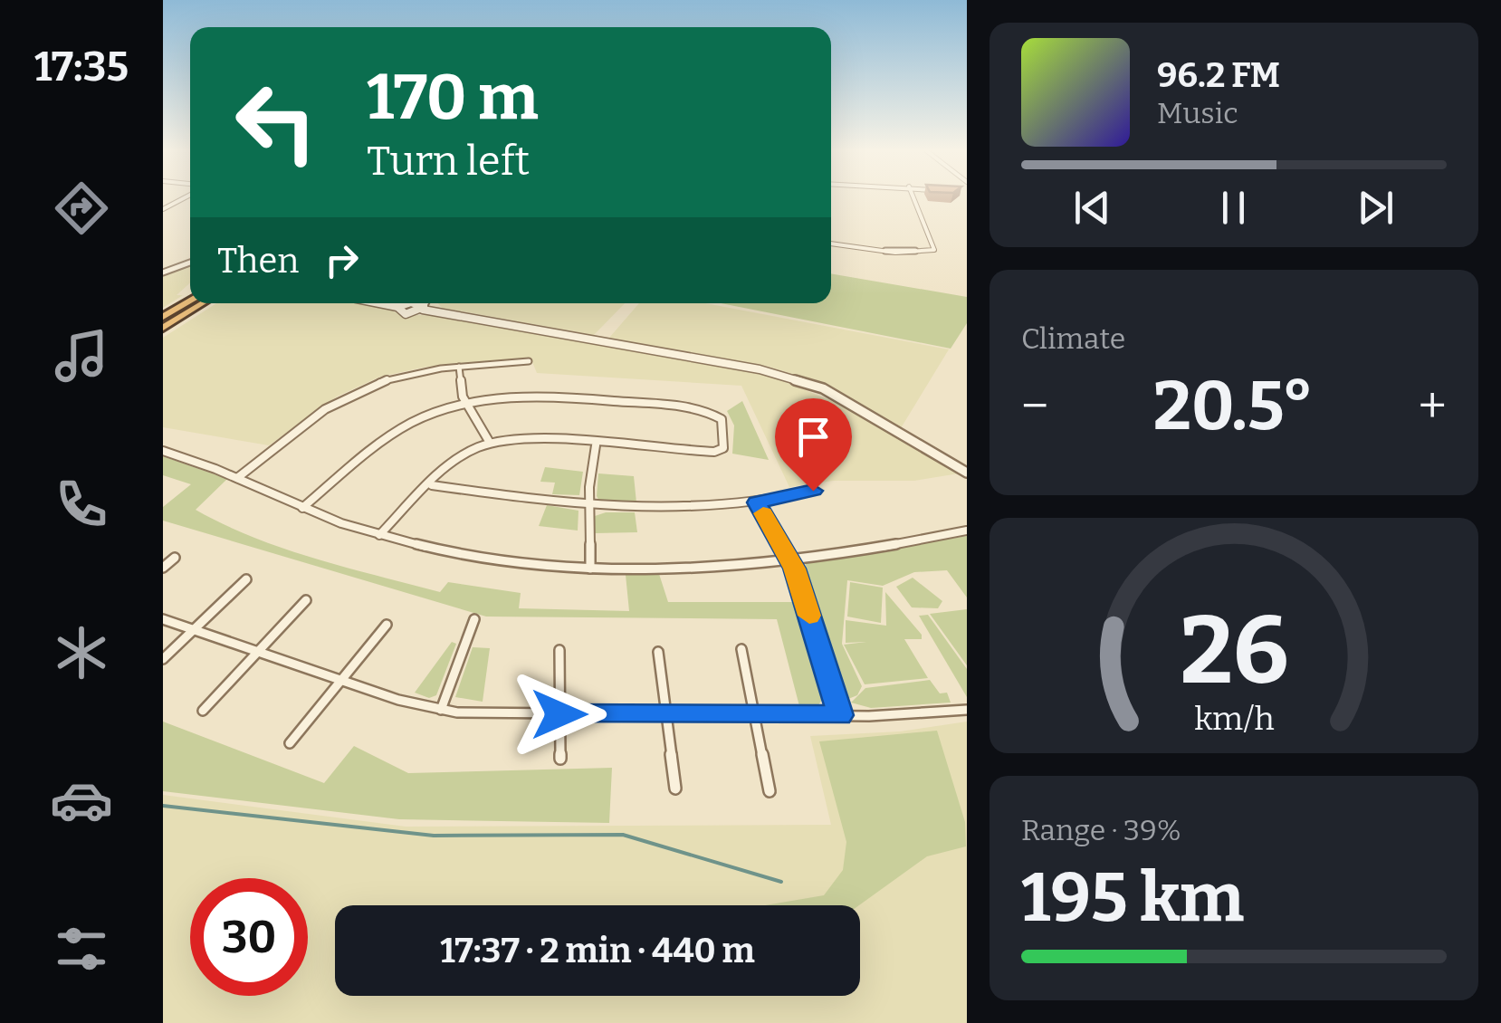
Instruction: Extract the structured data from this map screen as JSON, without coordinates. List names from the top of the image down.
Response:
{
  "page": {
    "tabs": "17:35",
    "turn": ["170 m", "Turn left"],
    "song": ["96.2 FM", "Music"],
    "then": "Then",
    "tile": [
      "Climate",
      ["Range · 39%", "195 km"]
    ],
    "heat": ["−", "20.5°", "+"],
    "limit": "30",
    "trip": "17:37 · 2 min · 440 m",
    "gauge": ["26", "km/h"]
  }
}
